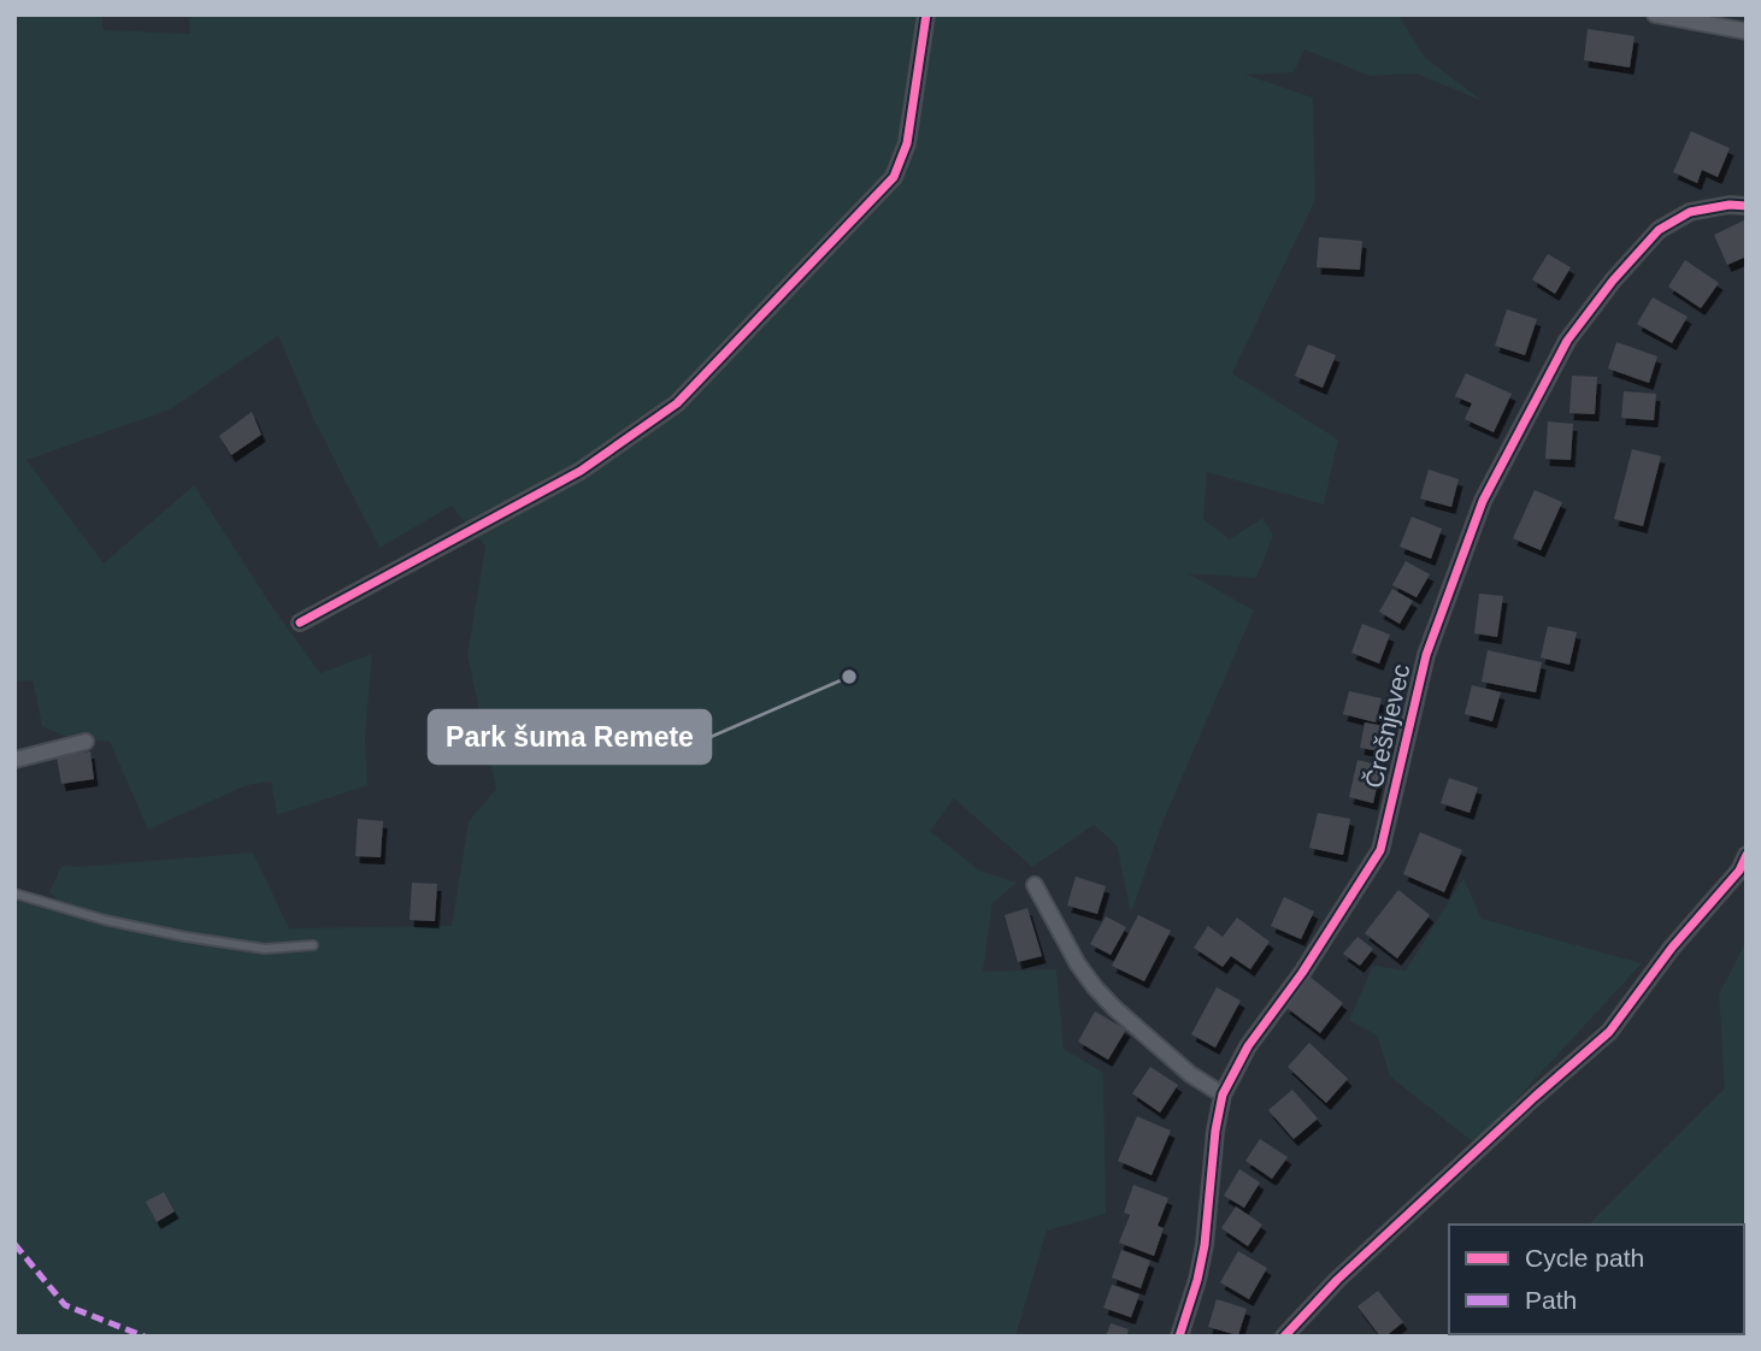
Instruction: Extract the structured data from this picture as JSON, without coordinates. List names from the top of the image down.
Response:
{
  "streets": {
    "street": ["Črešnjevec"]
  },
  "places": ["Park šuma Remete"],
  "legend": ["Cycle path", "Path"]
}
